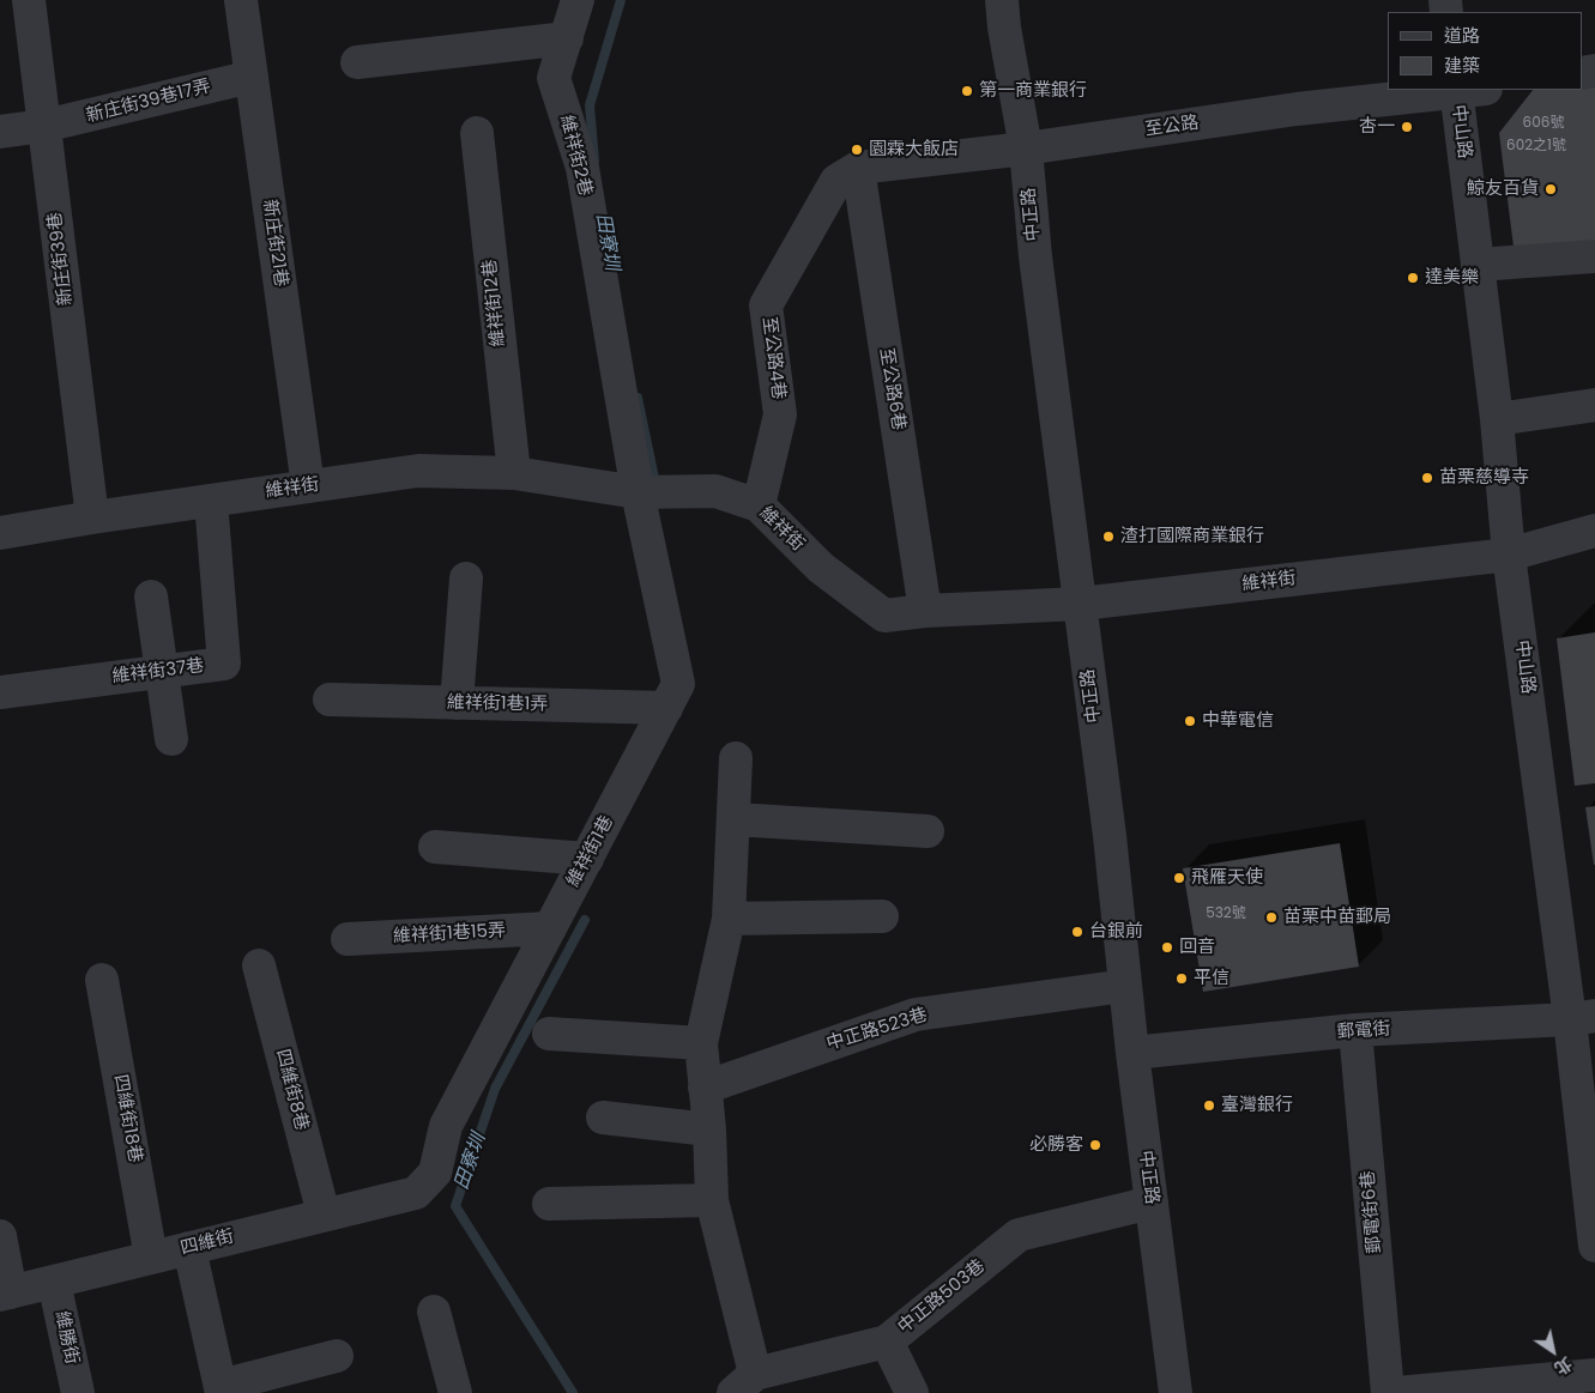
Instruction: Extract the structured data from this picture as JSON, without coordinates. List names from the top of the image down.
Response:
{
  "streets": {
    "street": [
      "新庄街39巷17弄",
      "至公路",
      "中山路",
      "維祥街2巷",
      "中正路",
      "新庄街21巷",
      "新庄街39巷",
      "維祥街12巷",
      "至公路4巷",
      "至公路6巷",
      "維祥街",
      "維祥街37巷",
      "維祥街1巷1弄",
      "維祥街1巷",
      "維祥街1巷15弄",
      "中正路523巷",
      "郵電街",
      "四維街8巷",
      "四維街18巷",
      "郵電街6巷",
      "四維街",
      "中正路503巷",
      "維勝街"
    ]
  },
  "crossings": [
    ["新庄街39巷17弄", "新庄街21巷"],
    ["新庄街39巷17弄", "新庄街39巷"],
    ["至公路", "中山路"],
    ["至公路", "中正路"],
    ["至公路", "至公路4巷"],
    ["至公路", "至公路6巷"],
    ["中山路", "維祥街"],
    ["中山路", "郵電街"],
    ["維祥街2巷", "維祥街"],
    ["維祥街2巷", "維祥街1巷"],
    ["中正路", "維祥街"],
    ["中正路", "中正路523巷"],
    ["中正路", "郵電街"],
    ["中正路", "中正路503巷"],
    ["新庄街21巷", "維祥街"],
    ["新庄街39巷", "維祥街"],
    ["維祥街12巷", "維祥街"],
    ["至公路4巷", "至公路6巷"],
    ["至公路4巷", "維祥街"],
    ["至公路6巷", "維祥街"],
    ["維祥街", "維祥街37巷"],
    ["維祥街", "維祥街1巷"],
    ["維祥街1巷1弄", "維祥街1巷"],
    ["維祥街1巷", "維祥街1巷15弄"],
    ["維祥街1巷", "四維街"],
    ["郵電街", "郵電街6巷"],
    ["四維街8巷", "四維街"],
    ["四維街18巷", "四維街"],
    ["四維街", "維勝街"]
  ],
  "water": ["田寮圳"],
  "places": [
    "第一商業銀行",
    "杏一",
    "園霖大飯店",
    "鯨友百貨",
    "達美樂",
    "苗栗慈導寺",
    "渣打國際商業銀行",
    "中華電信",
    "飛雁天使",
    "苗栗中苗郵局",
    "台銀前",
    "回音",
    "平信",
    "臺灣銀行",
    "必勝客"
  ],
  "house_numbers": ["606號", "602之1號", "532號"],
  "legend": ["道路", "建築"],
  "north": "bottom right"
}
